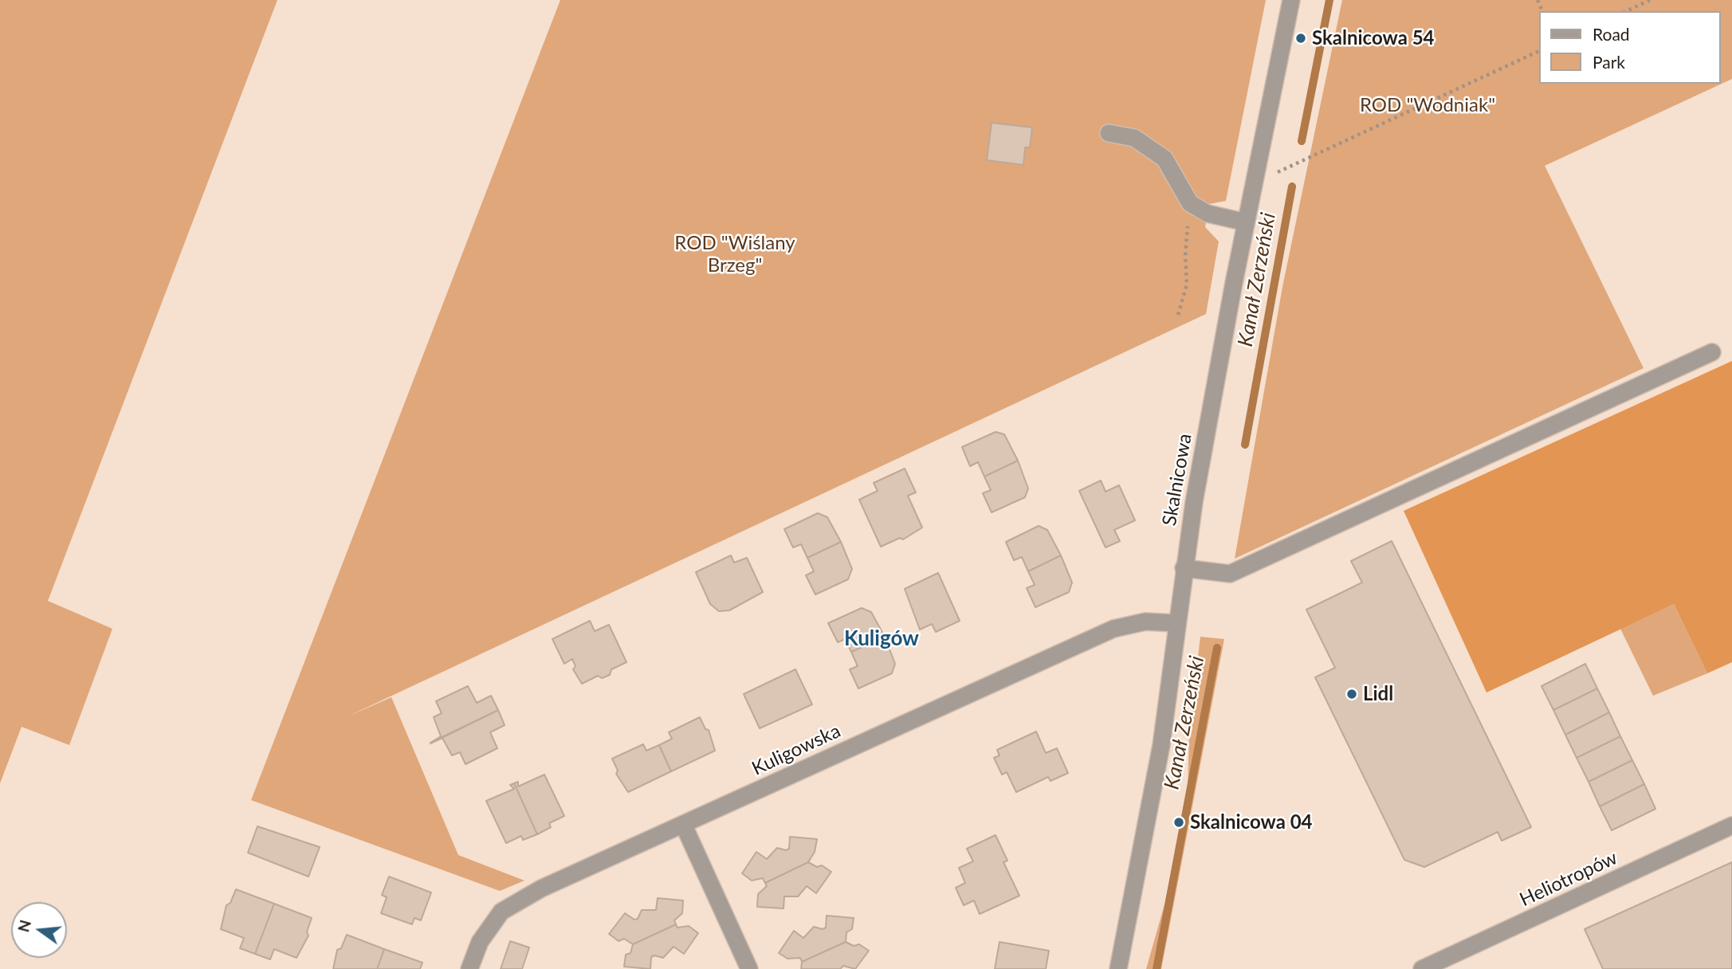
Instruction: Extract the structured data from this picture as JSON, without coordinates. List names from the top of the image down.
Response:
{
  "streets": {
    "street": ["Skalnicowa", "Kuligowska", "Heliotropów"]
  },
  "crossings": [
    ["Skalnicowa", "Kuligowska"]
  ],
  "districts": ["Kuligów"],
  "water": ["Kanał Zerzeński"],
  "parks": ["ROD \"Wodniak\"", "ROD \"Wiślany Brzeg\""],
  "places": ["Skalnicowa 54", "Lidl", "Skalnicowa 04"],
  "legend": ["Road", "Park"],
  "north": "left"
}
